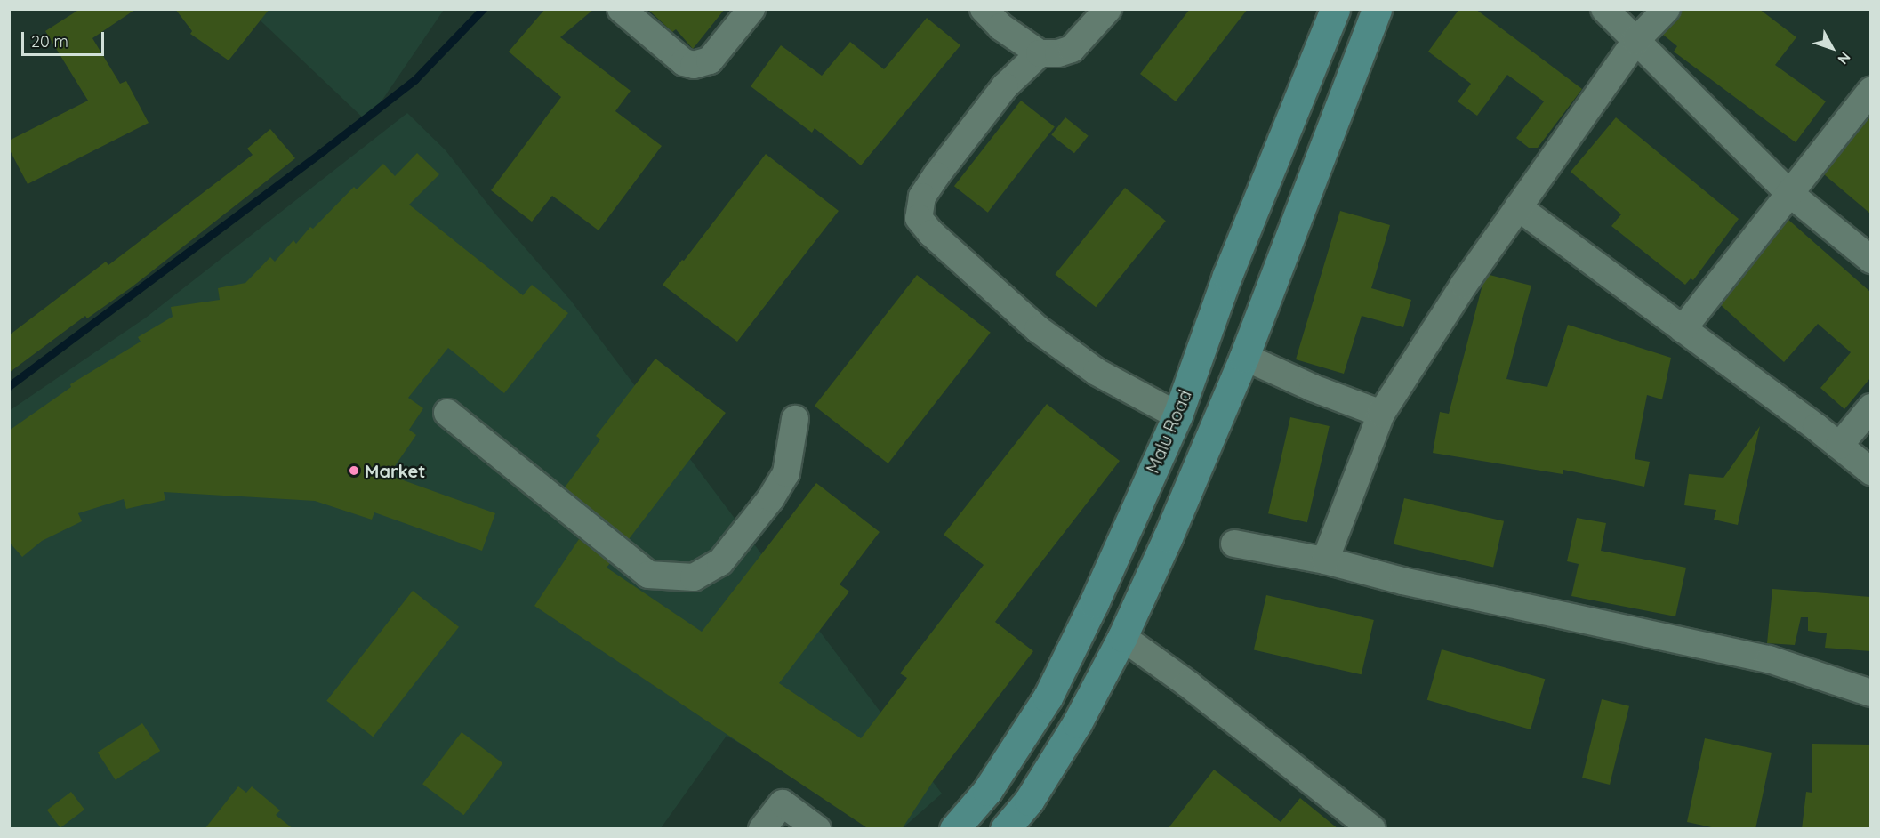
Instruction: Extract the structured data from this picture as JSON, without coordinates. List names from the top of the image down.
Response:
{
  "streets": {
    "main road": ["Malu Road"]
  },
  "places": ["Market"],
  "scale_bar": "20 m",
  "north": "bottom right"
}
